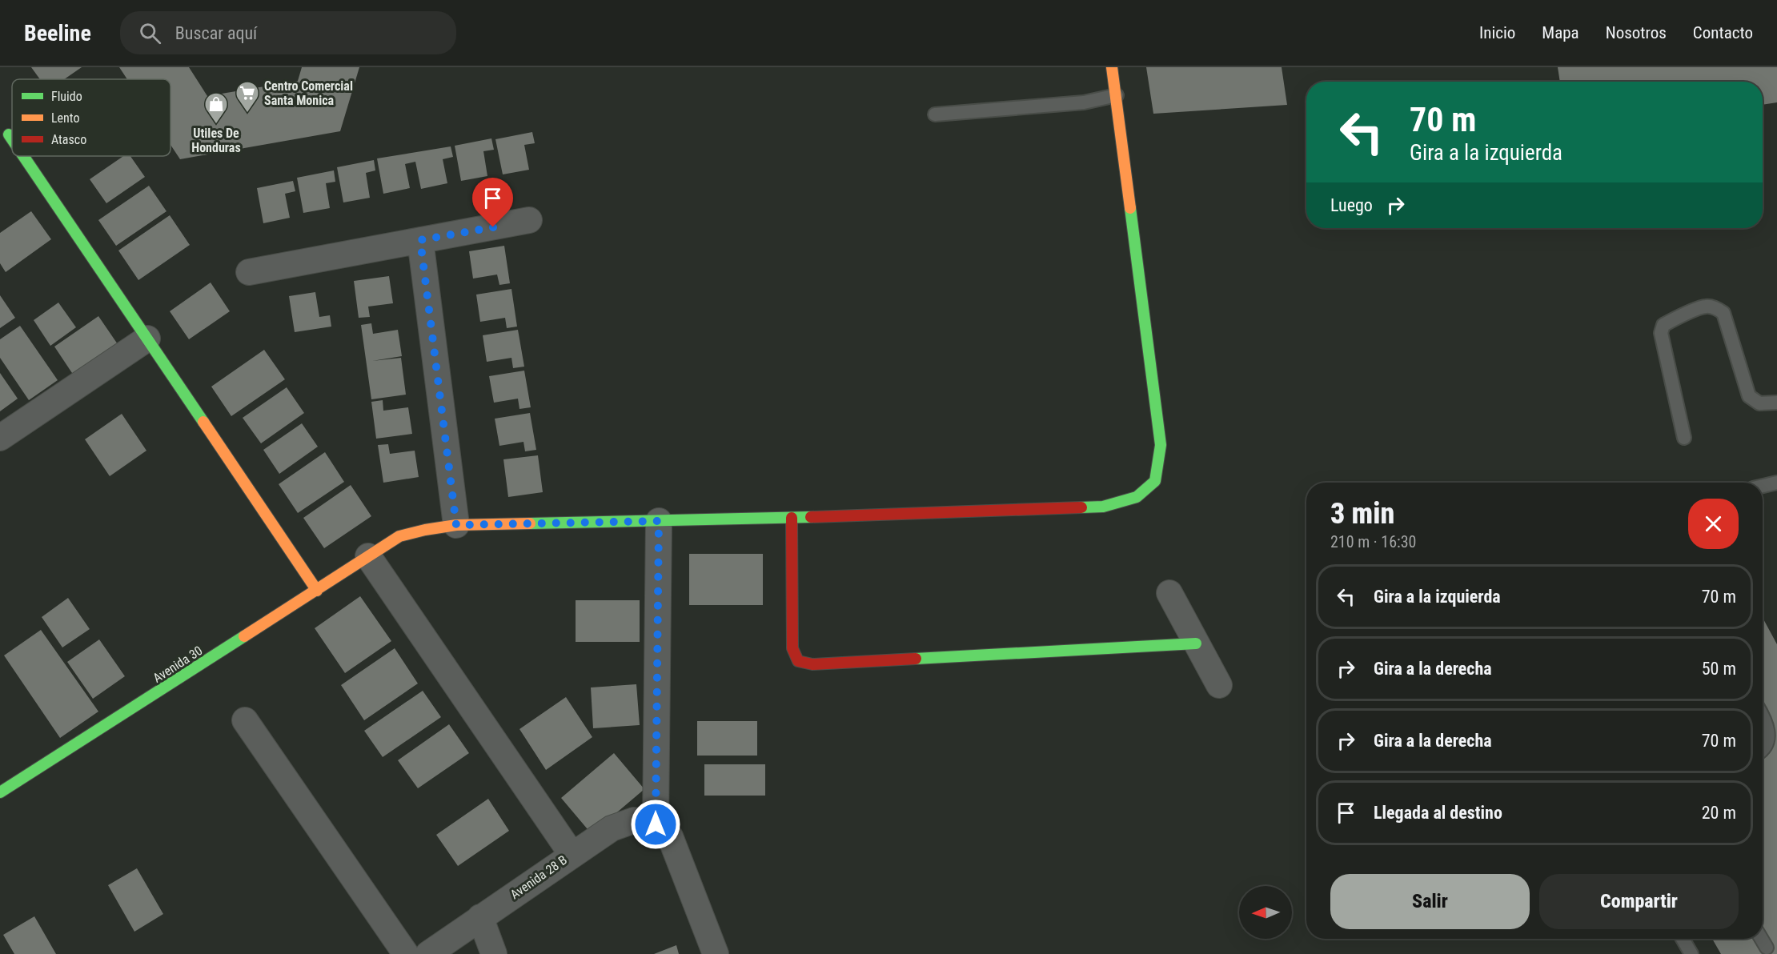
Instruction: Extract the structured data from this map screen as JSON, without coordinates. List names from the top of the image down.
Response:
{
  "streets": {
    "street": ["Avenida 30", "Avenida 28 B"]
  },
  "places": {
    "supermarket": ["Centro Comercial Santa Monica"],
    "shop": ["Utiles De Honduras"]
  },
  "legend": ["Fluido", "Lento", "Atasco"],
  "north": "left",
  "page": {
    "header": "Beeline",
    "search": "Buscar aquí",
    "nav": [
      "Inicio",
      "Mapa",
      "Nosotros",
      "Contacto"
    ],
    "turn": ["70 m", "Gira a la izquierda"],
    "then": "Luego",
    "heading": ["3 min", "210 m · 16:30"],
    "list": [
      {
        "name": "Gira a la izquierda",
        "value": "70 m"
      },
      {
        "name": "Gira a la derecha",
        "value": "50 m"
      },
      {
        "name": "Gira a la derecha",
        "value": "70 m"
      },
      {
        "name": "Llegada al destino",
        "value": "20 m"
      }
    ],
    "buttons": ["Salir", "Compartir"]
  }
}
